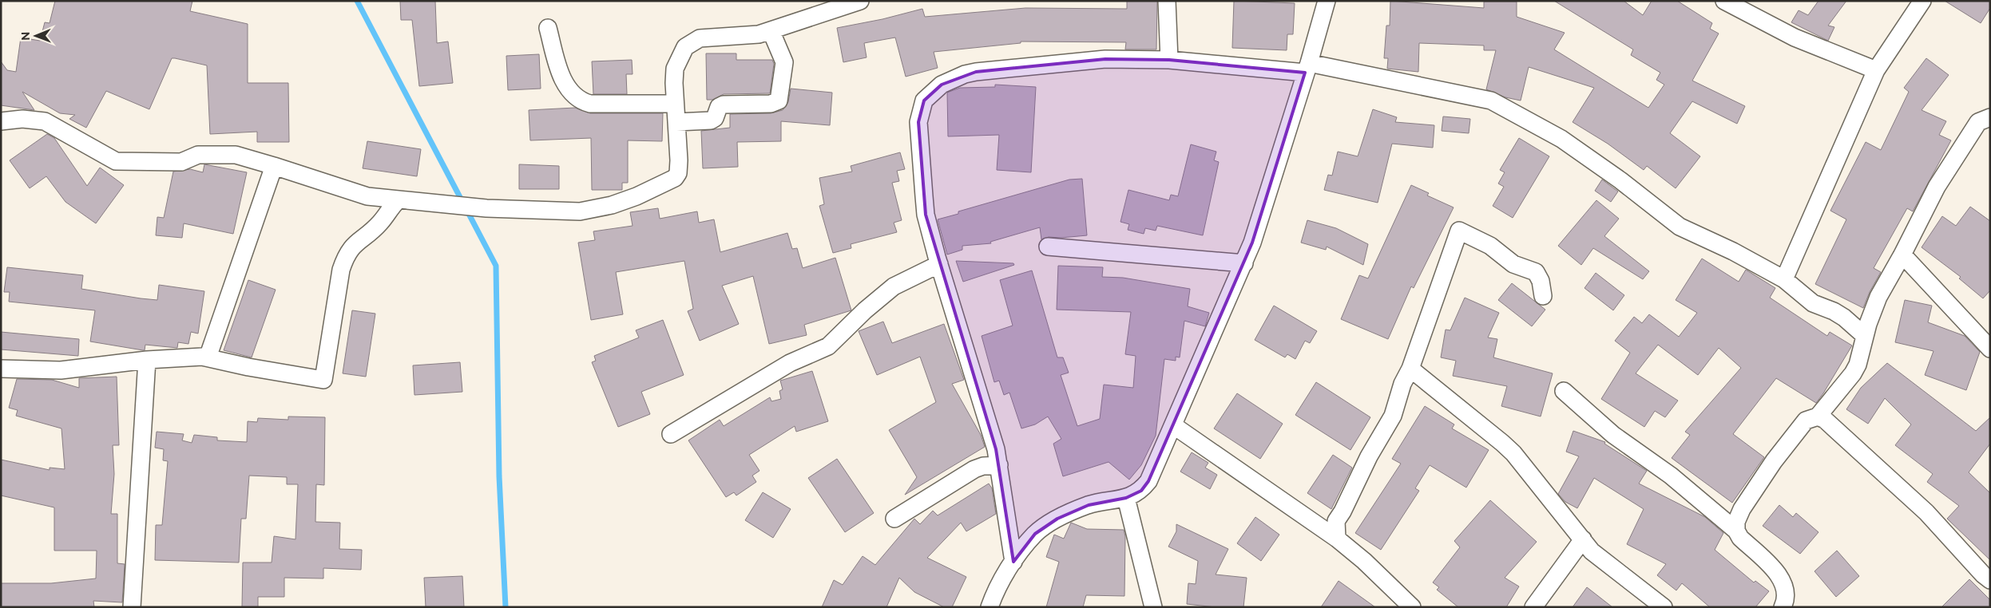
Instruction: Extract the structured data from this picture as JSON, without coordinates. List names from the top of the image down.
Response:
{
  "north": "left"
}
